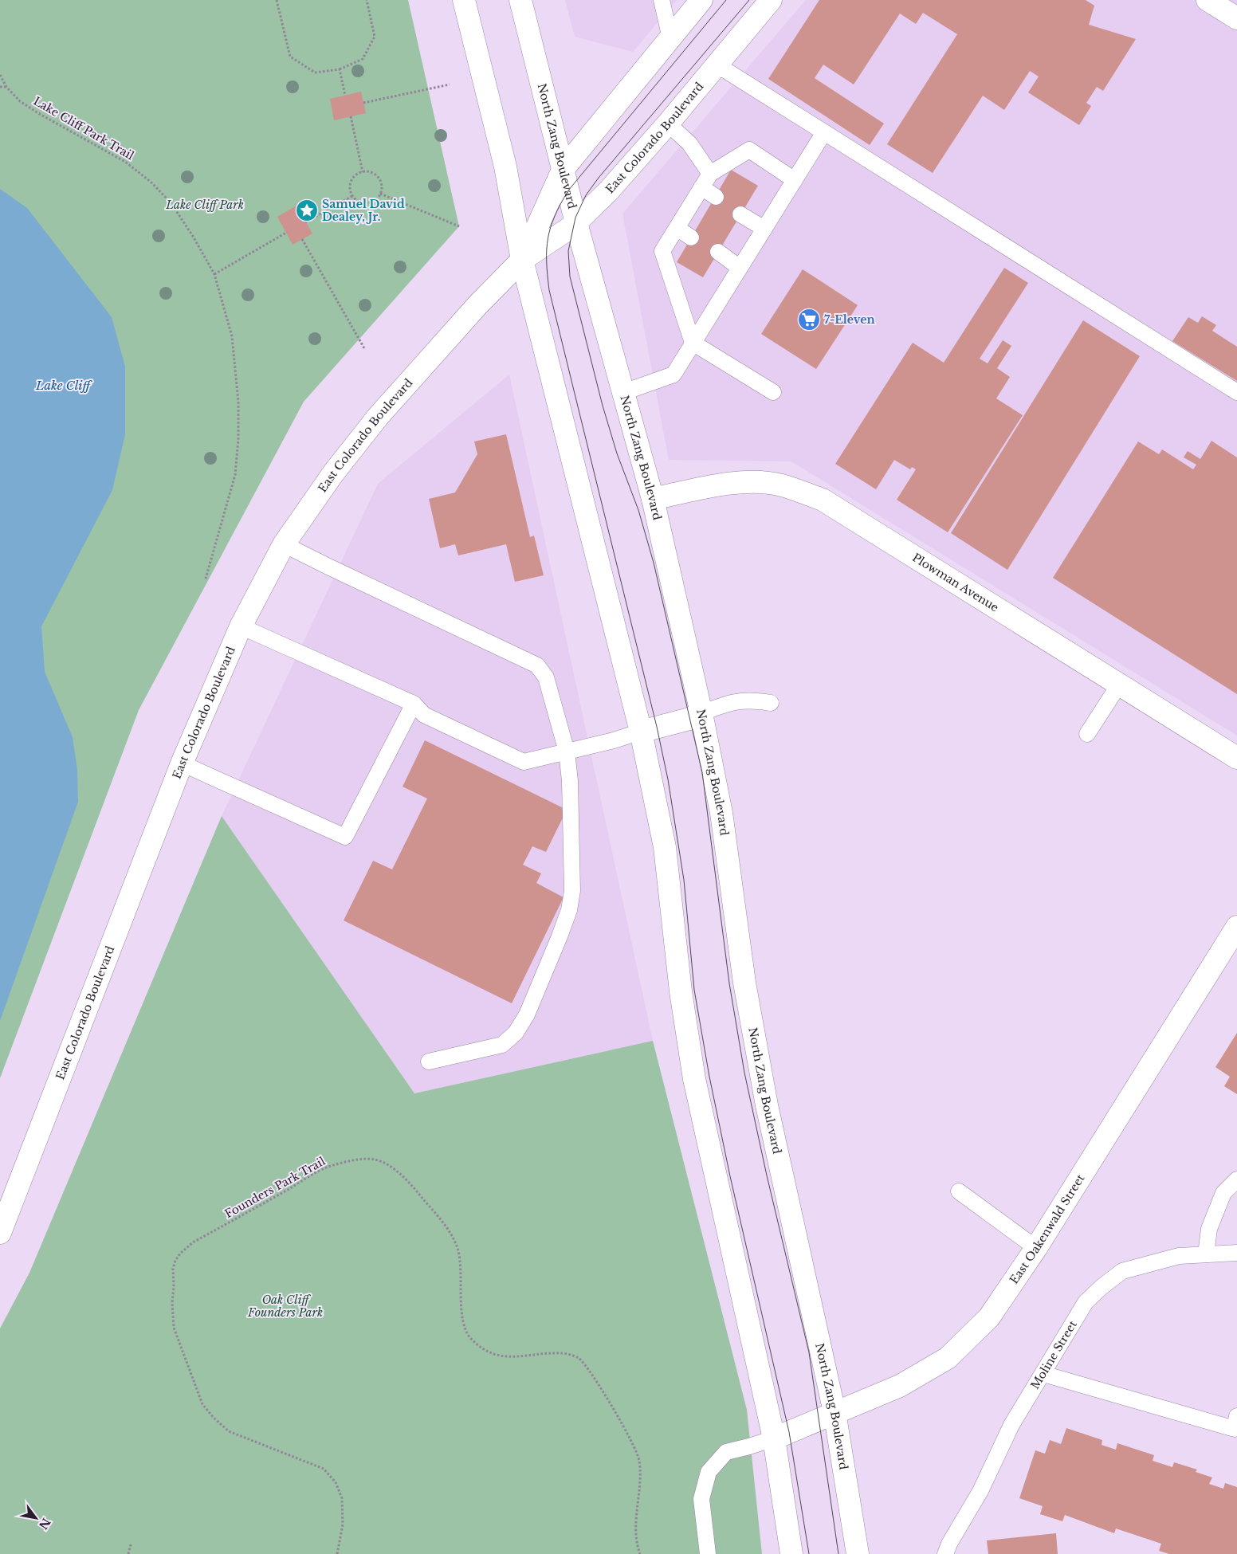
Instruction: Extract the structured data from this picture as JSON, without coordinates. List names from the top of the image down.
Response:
{
  "streets": {
    "main road": [
      "East Colorado Boulevard",
      "North Zang Boulevard",
      "Plowman Avenue",
      "East Oakenwald Street"
    ],
    "lane": ["Moline Street"],
    "path": ["Lake Cliff Park Trail", "Founders Park Trail"]
  },
  "crossings": [
    ["East Colorado Boulevard", "North Zang Boulevard"],
    ["North Zang Boulevard", "Plowman Avenue"],
    ["North Zang Boulevard", "East Oakenwald Street"]
  ],
  "water": ["Lake Cliff"],
  "parks": ["Lake Cliff Park", "Oak Cliff Founders Park"],
  "places": {
    "place": ["Samuel David Dealey, Jr."],
    "supermarket": ["7-Eleven"]
  },
  "north": "bottom right"
}
